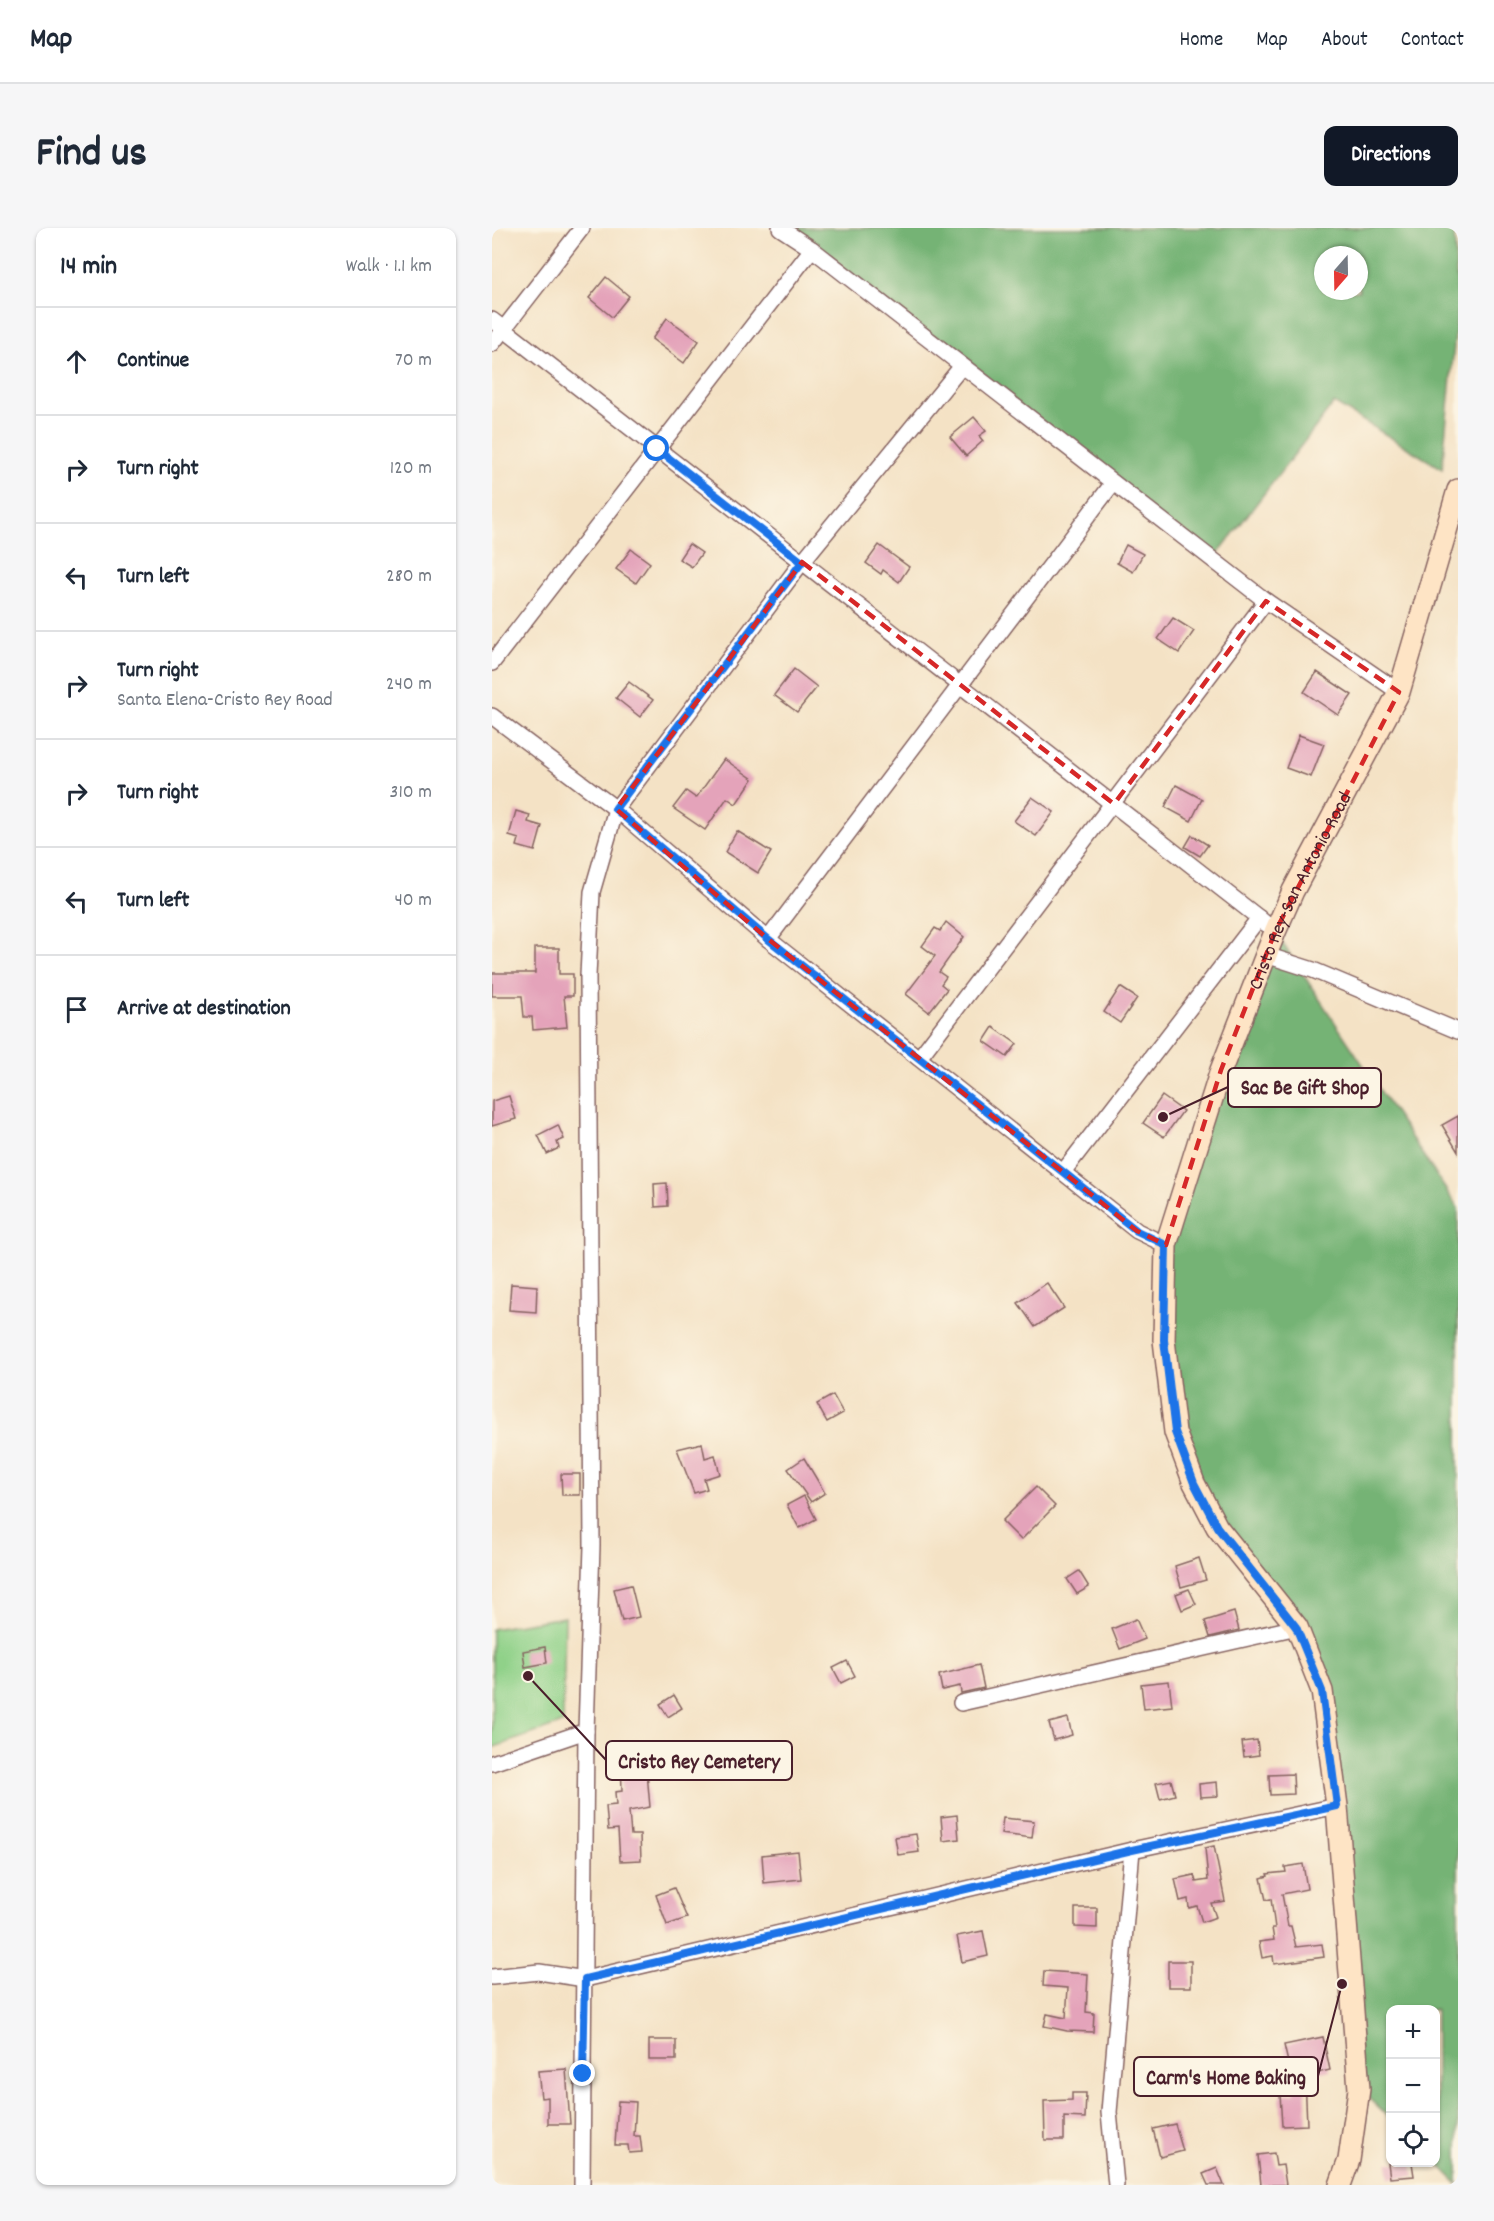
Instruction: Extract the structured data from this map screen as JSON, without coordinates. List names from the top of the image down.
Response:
{
  "streets": {
    "main road": ["Cristo Rey-San Antonio Road"]
  },
  "places": ["Sac Be Gift Shop", "Cristo Rey Cemetery", "Carm's Home Baking"],
  "north": "bottom",
  "page": {
    "header": "Map",
    "nav": [
      "Home",
      "Map",
      "About",
      "Contact"
    ],
    "title": "Find us",
    "buttons": "Directions",
    "heading": ["14 min", "Walk · 1.1 km"],
    "list": [
      ["Continue", "70 m"],
      ["Turn right", "120 m"],
      ["Turn left", "280 m"],
      ["Turn right", "Santa Elena-Cristo Rey Road", "240 m"],
      ["Turn right", "310 m"],
      ["Turn left", "40 m"],
      "Arrive at destination"
    ],
    "map_buttons": ["+", "−"]
  }
}
